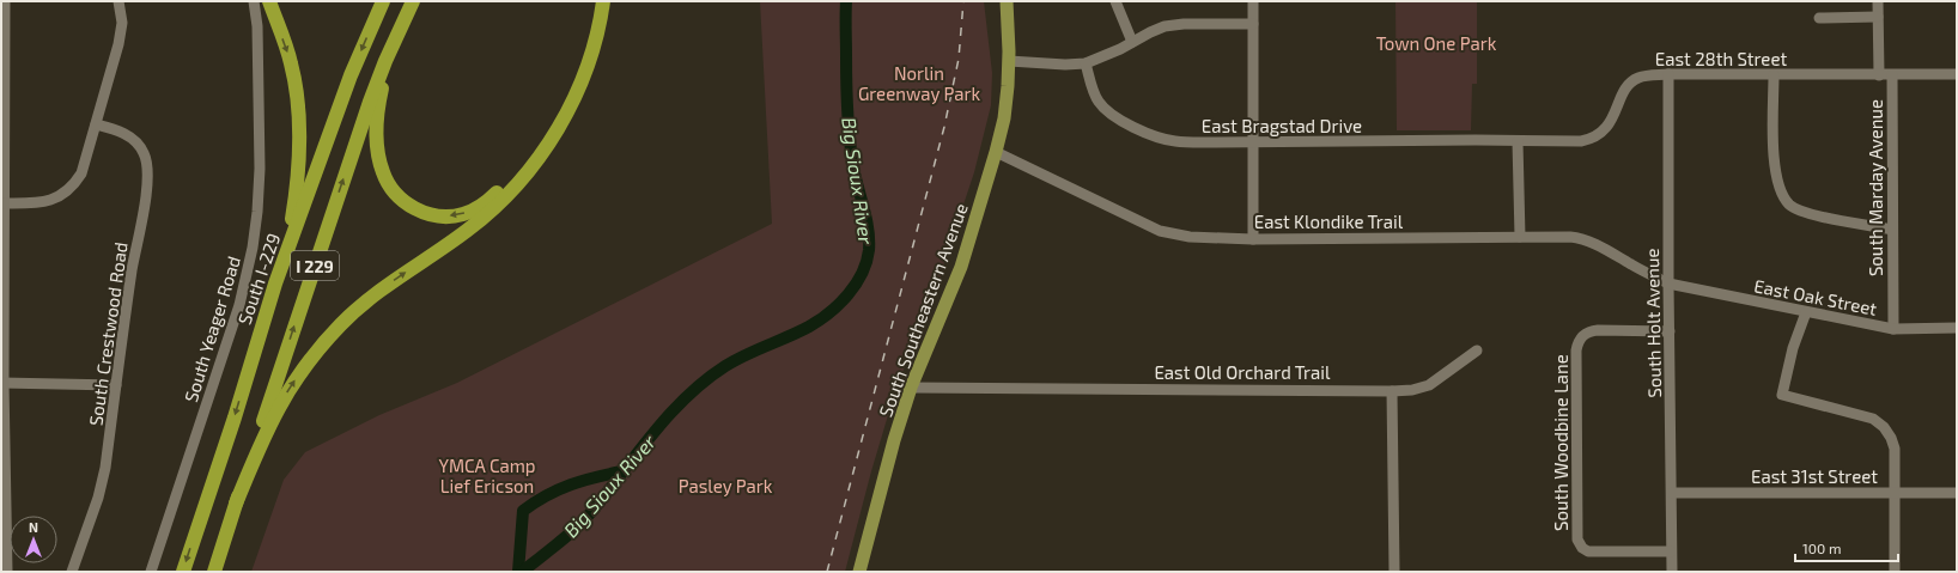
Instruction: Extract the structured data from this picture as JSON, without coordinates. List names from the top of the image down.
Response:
{
  "streets": {
    "highway": ["I 229", "South I-229"],
    "main road": ["South Southeastern Avenue"],
    "street": [
      "East 28th Street",
      "East Bragstad Drive",
      "South Marday Avenue",
      "East Klondike Trail",
      "East Oak Street",
      "South Holt Avenue",
      "South Yeager Road",
      "South Crestwood Road",
      "East Old Orchard Trail",
      "South Woodbine Lane",
      "East 31st Street"
    ]
  },
  "crossings": [
    ["East 28th Street", "East Bragstad Drive"],
    ["East 28th Street", "South Marday Avenue"],
    ["East 28th Street", "South Holt Avenue"],
    ["South Marday Avenue", "East Oak Street"],
    ["East Klondike Trail", "East Oak Street"],
    ["East Klondike Trail", "South Southeastern Avenue"],
    ["East Klondike Trail", "South Holt Avenue"],
    ["East Oak Street", "South Holt Avenue"],
    ["South Southeastern Avenue", "East Old Orchard Trail"],
    ["South Holt Avenue", "South Woodbine Lane"],
    ["South Holt Avenue", "East 31st Street"]
  ],
  "water": ["Big Sioux River"],
  "parks": [
    "Town One Park",
    "Norlin Greenway Park",
    "YMCA Camp Lief Ericson",
    "Pasley Park"
  ],
  "scale_bar": "100 m",
  "north": "top"
}
